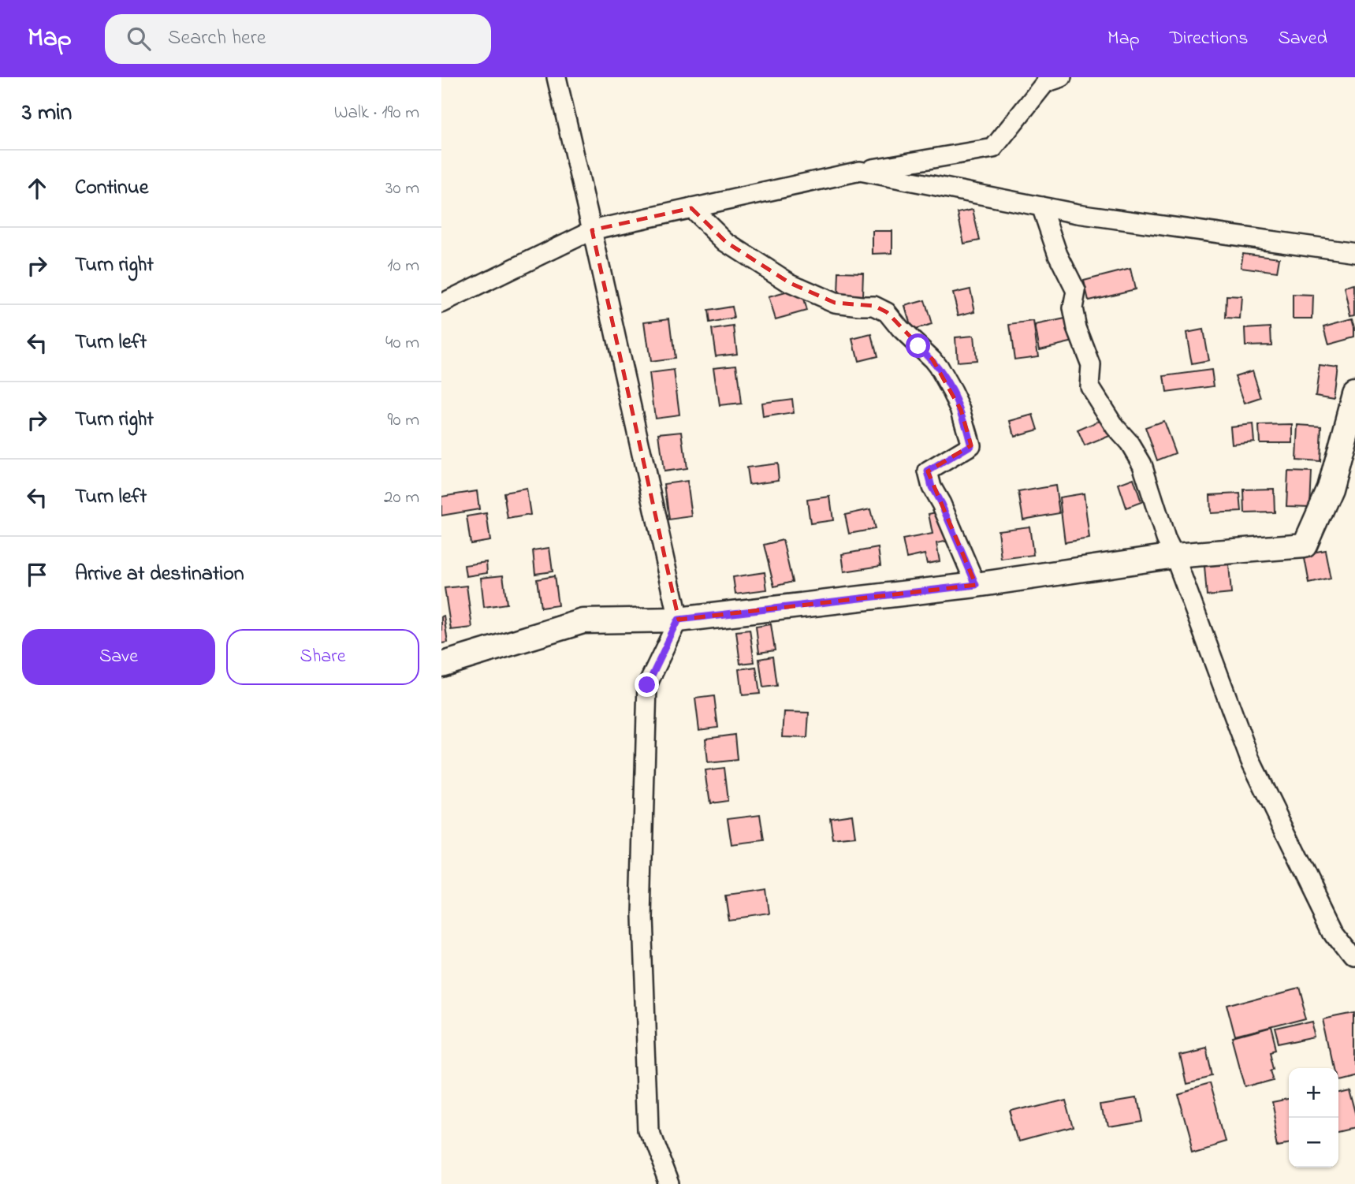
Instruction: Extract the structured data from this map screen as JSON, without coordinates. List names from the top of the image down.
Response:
{
  "page": {
    "header": "Map",
    "search": "Search here",
    "nav": ["Map", "Directions", "Saved"],
    "heading": ["3 min", "Walk · 190 m"],
    "list": [
      ["Continue", "30 m"],
      ["Turn right", "10 m"],
      ["Turn left", "40 m"],
      ["Turn right", "90 m"],
      ["Turn left", "20 m"],
      "Arrive at destination"
    ],
    "buttons": ["Save", "Share"],
    "map_buttons": ["+", "−"]
  }
}
